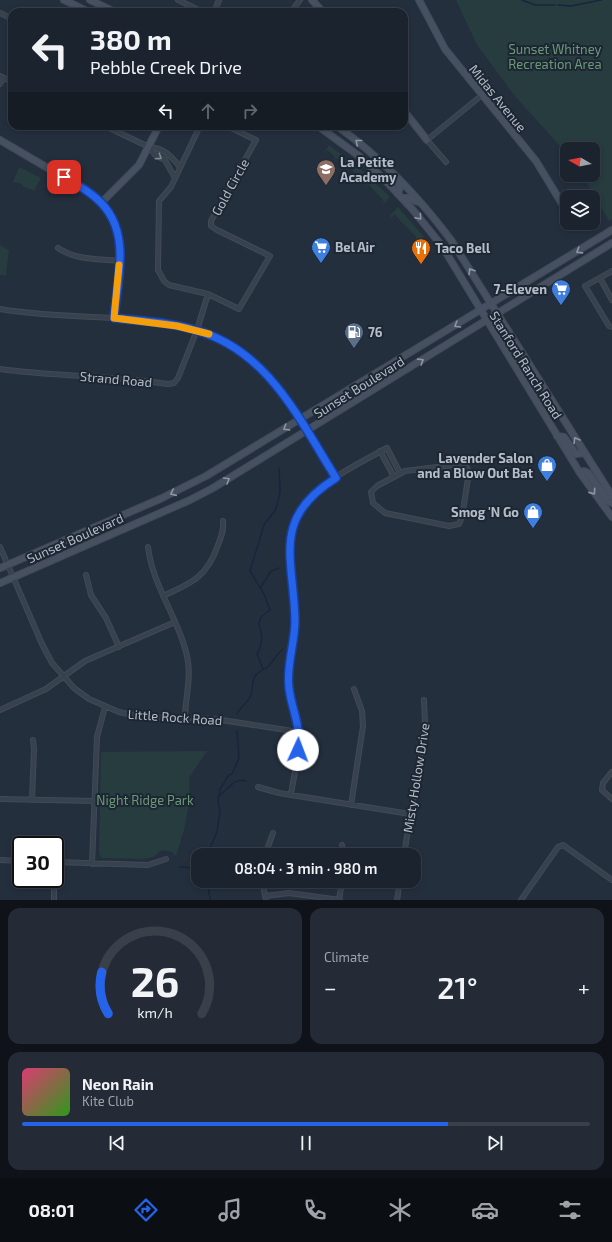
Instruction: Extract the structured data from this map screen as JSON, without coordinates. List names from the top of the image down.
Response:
{
  "streets": {
    "main road": ["Midas Avenue", "Stanford Ranch Road", "Sunset Boulevard"],
    "street": [
      "Gold Circle",
      "Strand Road",
      "Little Rock Road",
      "Misty Hollow Drive"
    ]
  },
  "crossings": [
    ["Stanford Ranch Road", "Sunset Boulevard"],
    ["Sunset Boulevard", "Little Rock Road"]
  ],
  "parks": ["Sunset Whitney Recreation Area", "Night Ridge Park"],
  "places": {
    "school or university": ["La Petite Academy"],
    "supermarket": ["Bel Air", "7-Eleven"],
    "restaurant": ["Taco Bell"],
    "fuel station": ["76"],
    "shop": ["Lavender Salon and a Blow Out Bat", "Smog 'N Go"]
  },
  "north": "left",
  "page": {
    "turn": ["380 m", "Pebble Creek Drive"],
    "limit": "30",
    "trip": "08:04 · 3 min · 980 m",
    "tile": "Climate",
    "heat": ["−", "21°", "+"],
    "song": ["Neon Rain", "Kite Club"],
    "tabs": "08:01",
    "gauge": ["26", "km/h"]
  }
}
